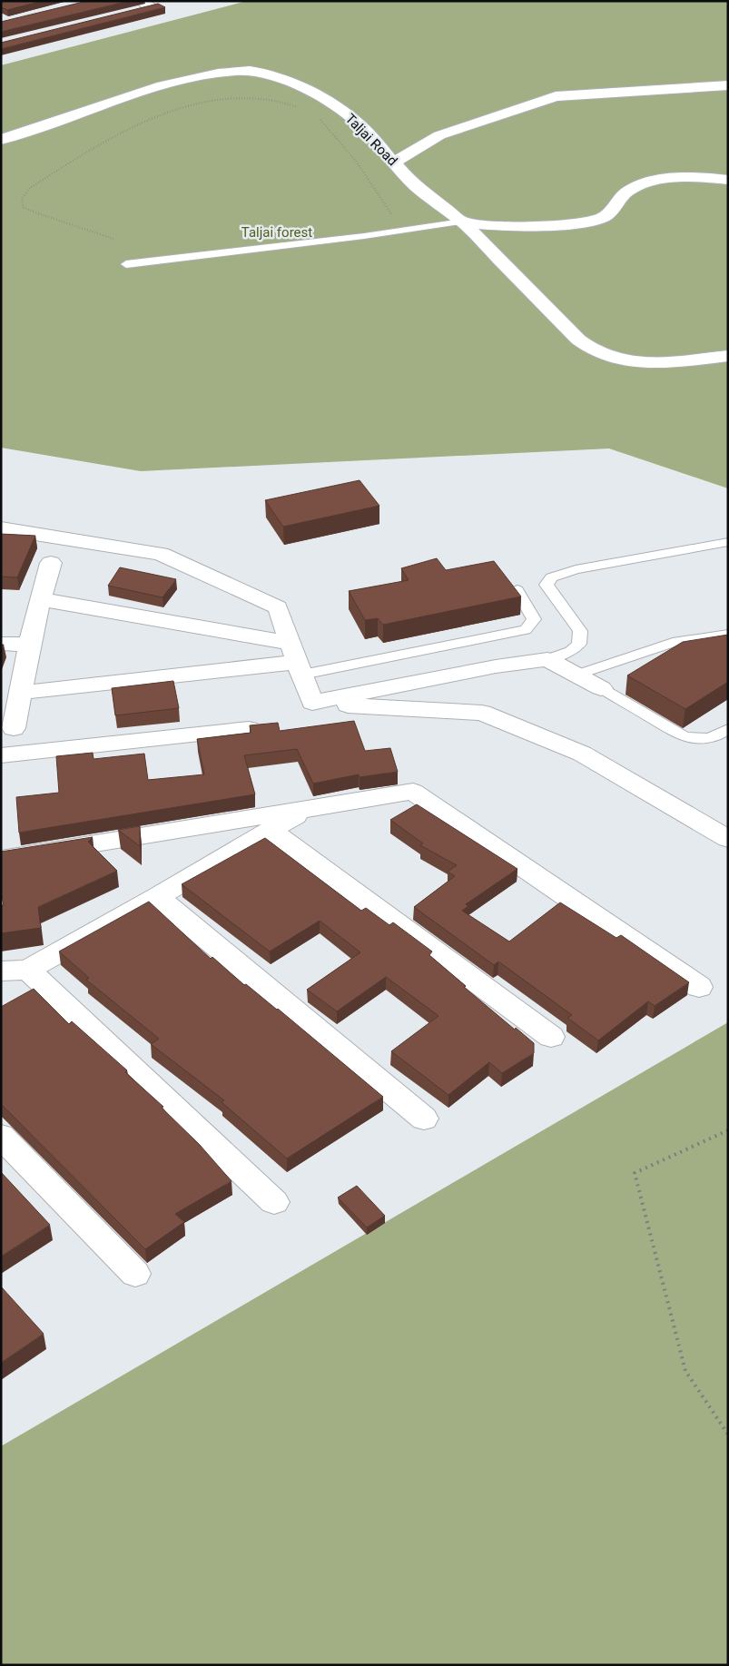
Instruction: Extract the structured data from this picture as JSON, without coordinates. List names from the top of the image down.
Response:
{
  "streets": {
    "street": ["Taljai Road"]
  },
  "parks": ["Taljai forest"]
}
